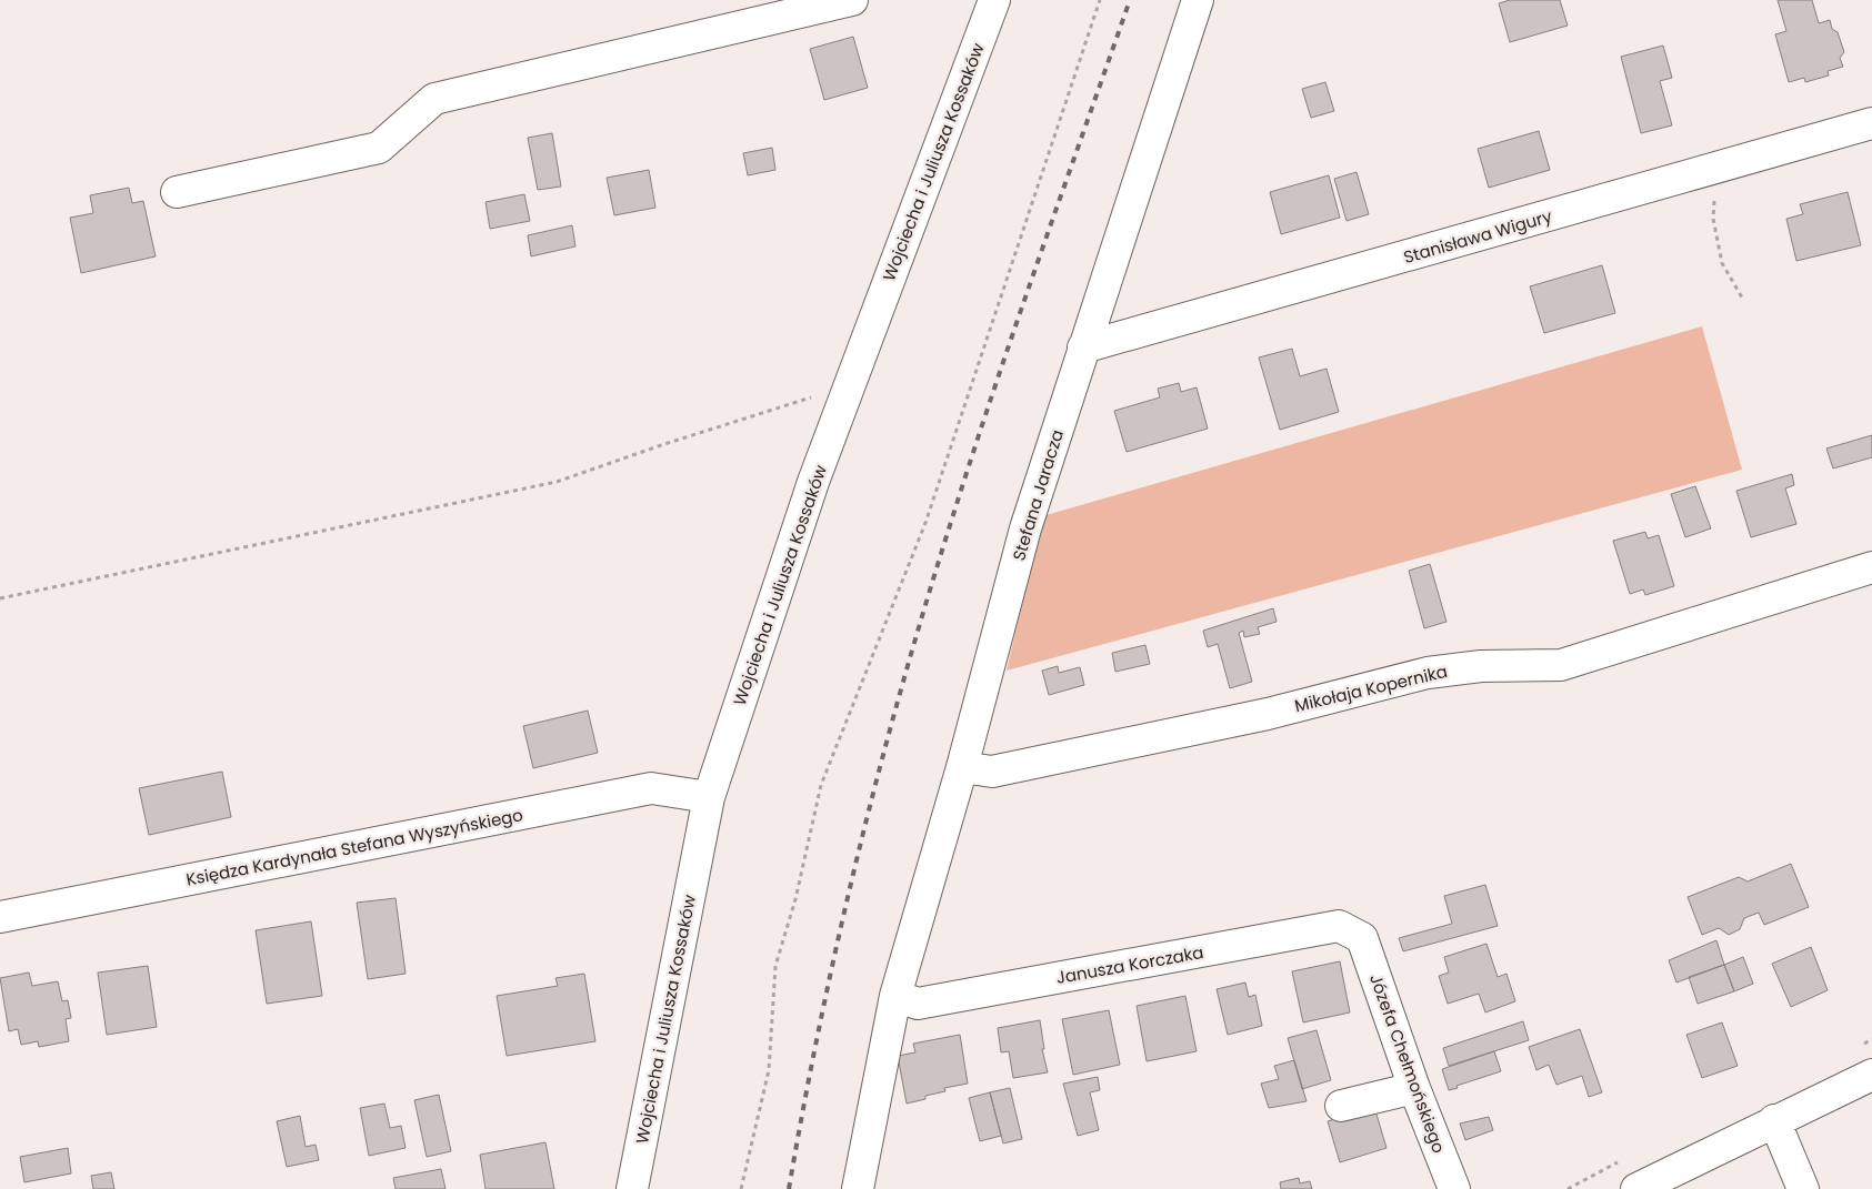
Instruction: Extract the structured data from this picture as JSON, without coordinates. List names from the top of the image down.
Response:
{
  "streets": {
    "street": [
      "Wojciecha i Juliusza Kossaków",
      "Stanisława Wigury",
      "Stefana Jaracza",
      "Mikołaja Kopernika",
      "Księdza Kardynała Stefana Wyszyńskiego",
      "Janusza Korczaka",
      "Józefa Chełmońskiego"
    ]
  },
  "crossings": [
    ["Wojciecha i Juliusza Kossaków", "Księdza Kardynała Stefana Wyszyńskiego"],
    ["Stanisława Wigury", "Stefana Jaracza"],
    ["Stefana Jaracza", "Mikołaja Kopernika"],
    ["Stefana Jaracza", "Janusza Korczaka"],
    ["Janusza Korczaka", "Józefa Chełmońskiego"]
  ]
}
